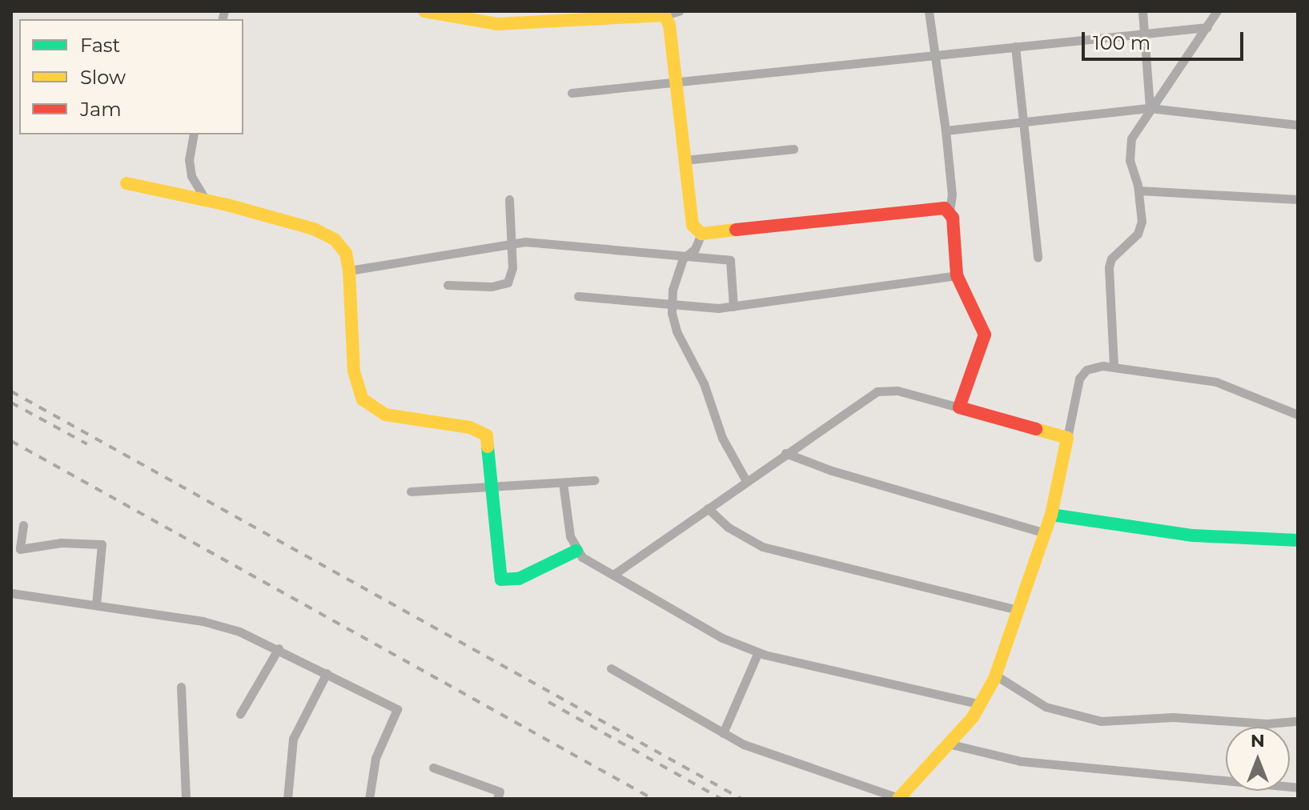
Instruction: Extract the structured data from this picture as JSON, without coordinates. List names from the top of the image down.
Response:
{
  "legend": ["Fast", "Slow", "Jam"],
  "scale_bar": "100 m",
  "north": "top"
}
